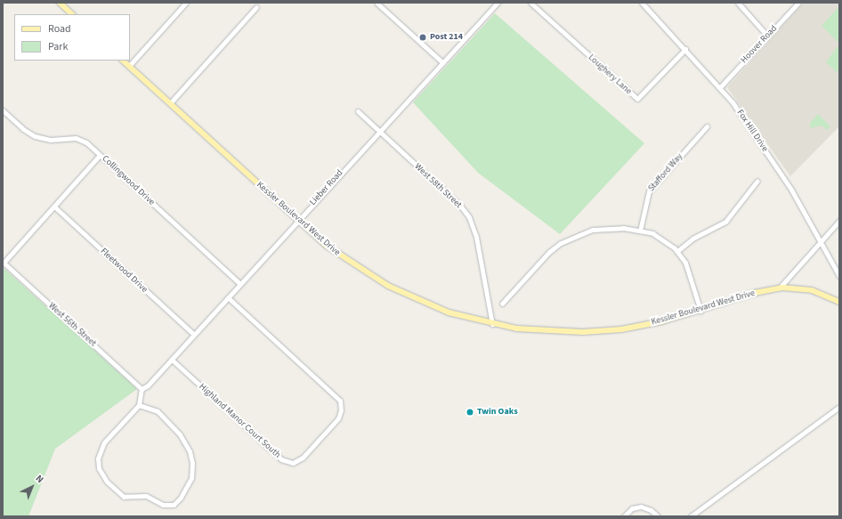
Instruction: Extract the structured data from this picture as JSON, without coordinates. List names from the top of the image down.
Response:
{
  "streets": {
    "main road": ["Kessler Boulevard West Drive"],
    "street": [
      "Hoover Road",
      "Loughery Lane",
      "Fox Hill Drive",
      "Stafford Way",
      "Collingwood Drive",
      "West 58th Street",
      "Lieber Road",
      "Fleetwood Drive",
      "West 56th Street",
      "Highland Manor Court South"
    ]
  },
  "crossings": [
    ["Hoover Road", "Fox Hill Drive"],
    ["Loughery Lane", "Fox Hill Drive"],
    ["Collingwood Drive", "Lieber Road"],
    ["West 58th Street", "Lieber Road"],
    ["West 58th Street", "Kessler Boulevard West Drive"],
    ["Lieber Road", "Kessler Boulevard West Drive"],
    ["Lieber Road", "Fleetwood Drive"],
    ["Lieber Road", "West 56th Street"],
    ["Lieber Road", "Highland Manor Court South"]
  ],
  "places": ["Post 214", "Twin Oaks"],
  "legend": ["Road", "Park"],
  "north": "top right"
}
